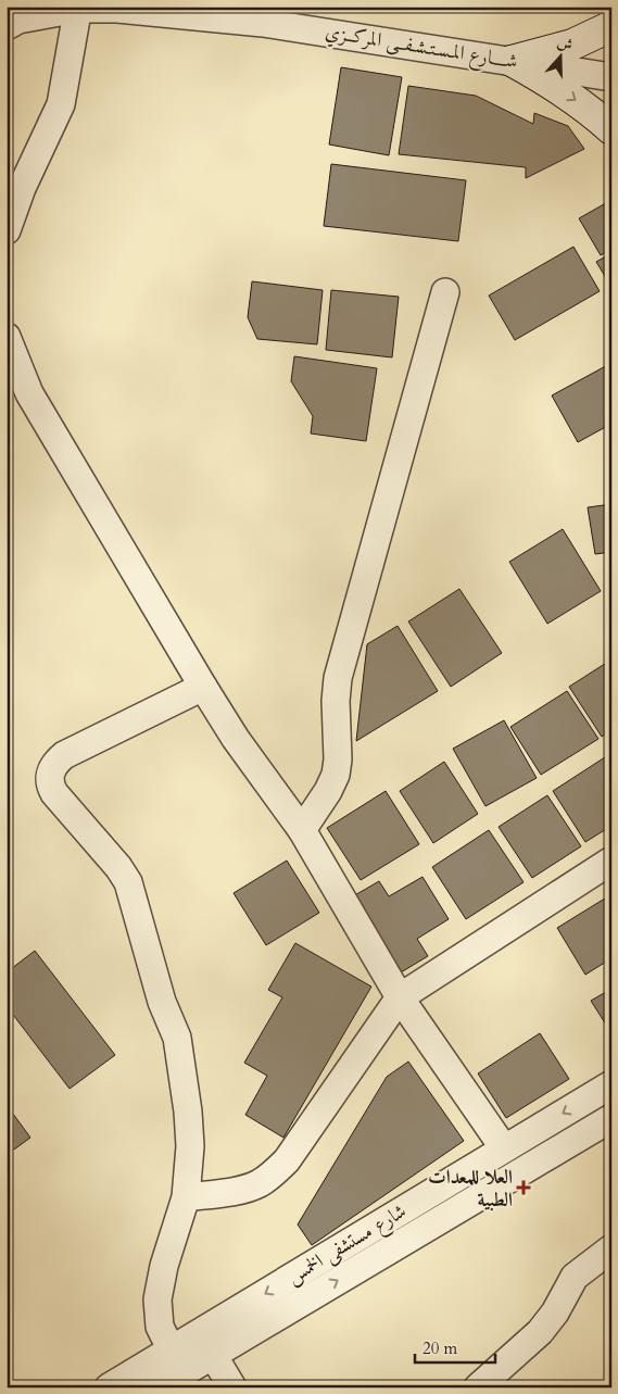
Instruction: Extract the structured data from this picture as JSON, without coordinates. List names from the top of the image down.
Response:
{
  "streets": {
    "street": ["شــــارع المـسـتـشـفــى المركــزي", "شارع مستشفى الخمس"]
  },
  "places": {
    "health": ["العلا للمعدات الطبية"]
  },
  "scale_bar": "20 m",
  "north": "top"
}
